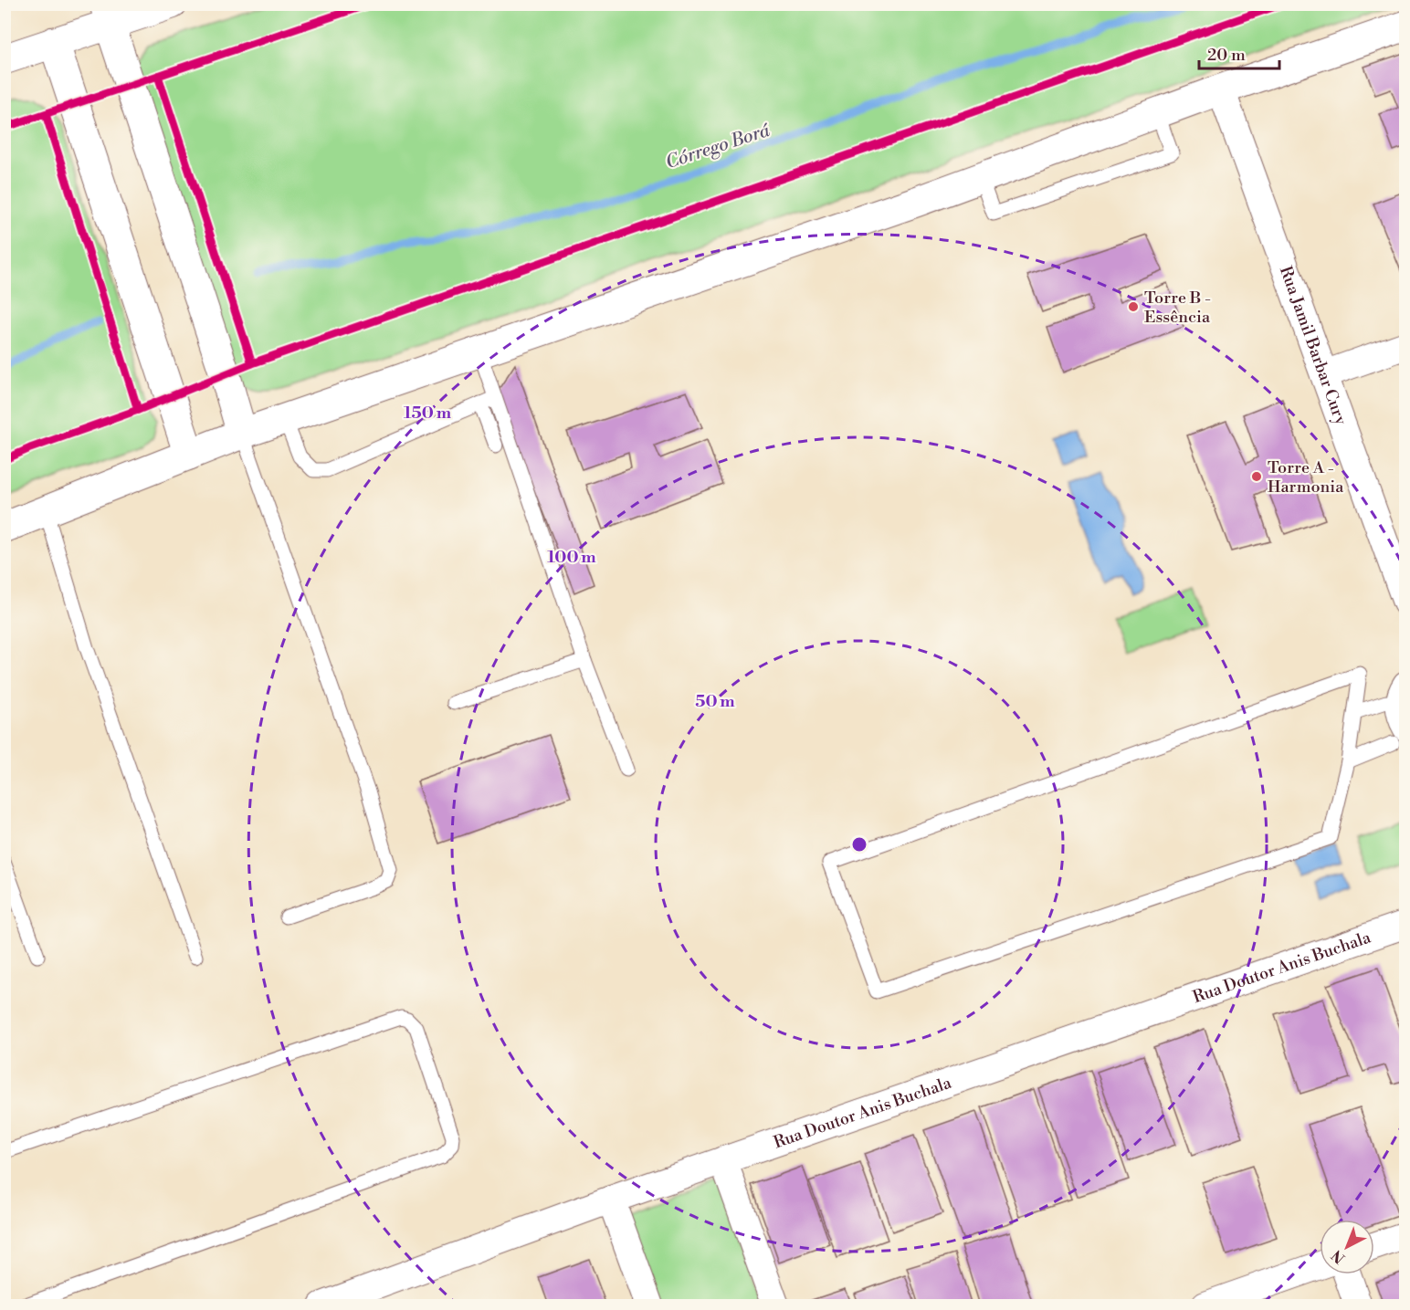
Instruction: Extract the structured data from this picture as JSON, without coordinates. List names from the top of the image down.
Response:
{
  "streets": {
    "street": ["Rua Jamil Barbar Cury", "Rua Doutor Anis Buchala"]
  },
  "water": ["Córrego Borá"],
  "places": ["Torre B - Essência", "Torre A - Harmonia"],
  "scale_bar": "20 m",
  "north": "bottom left",
  "rings": ["150 m", "100 m", "50 m"]
}
